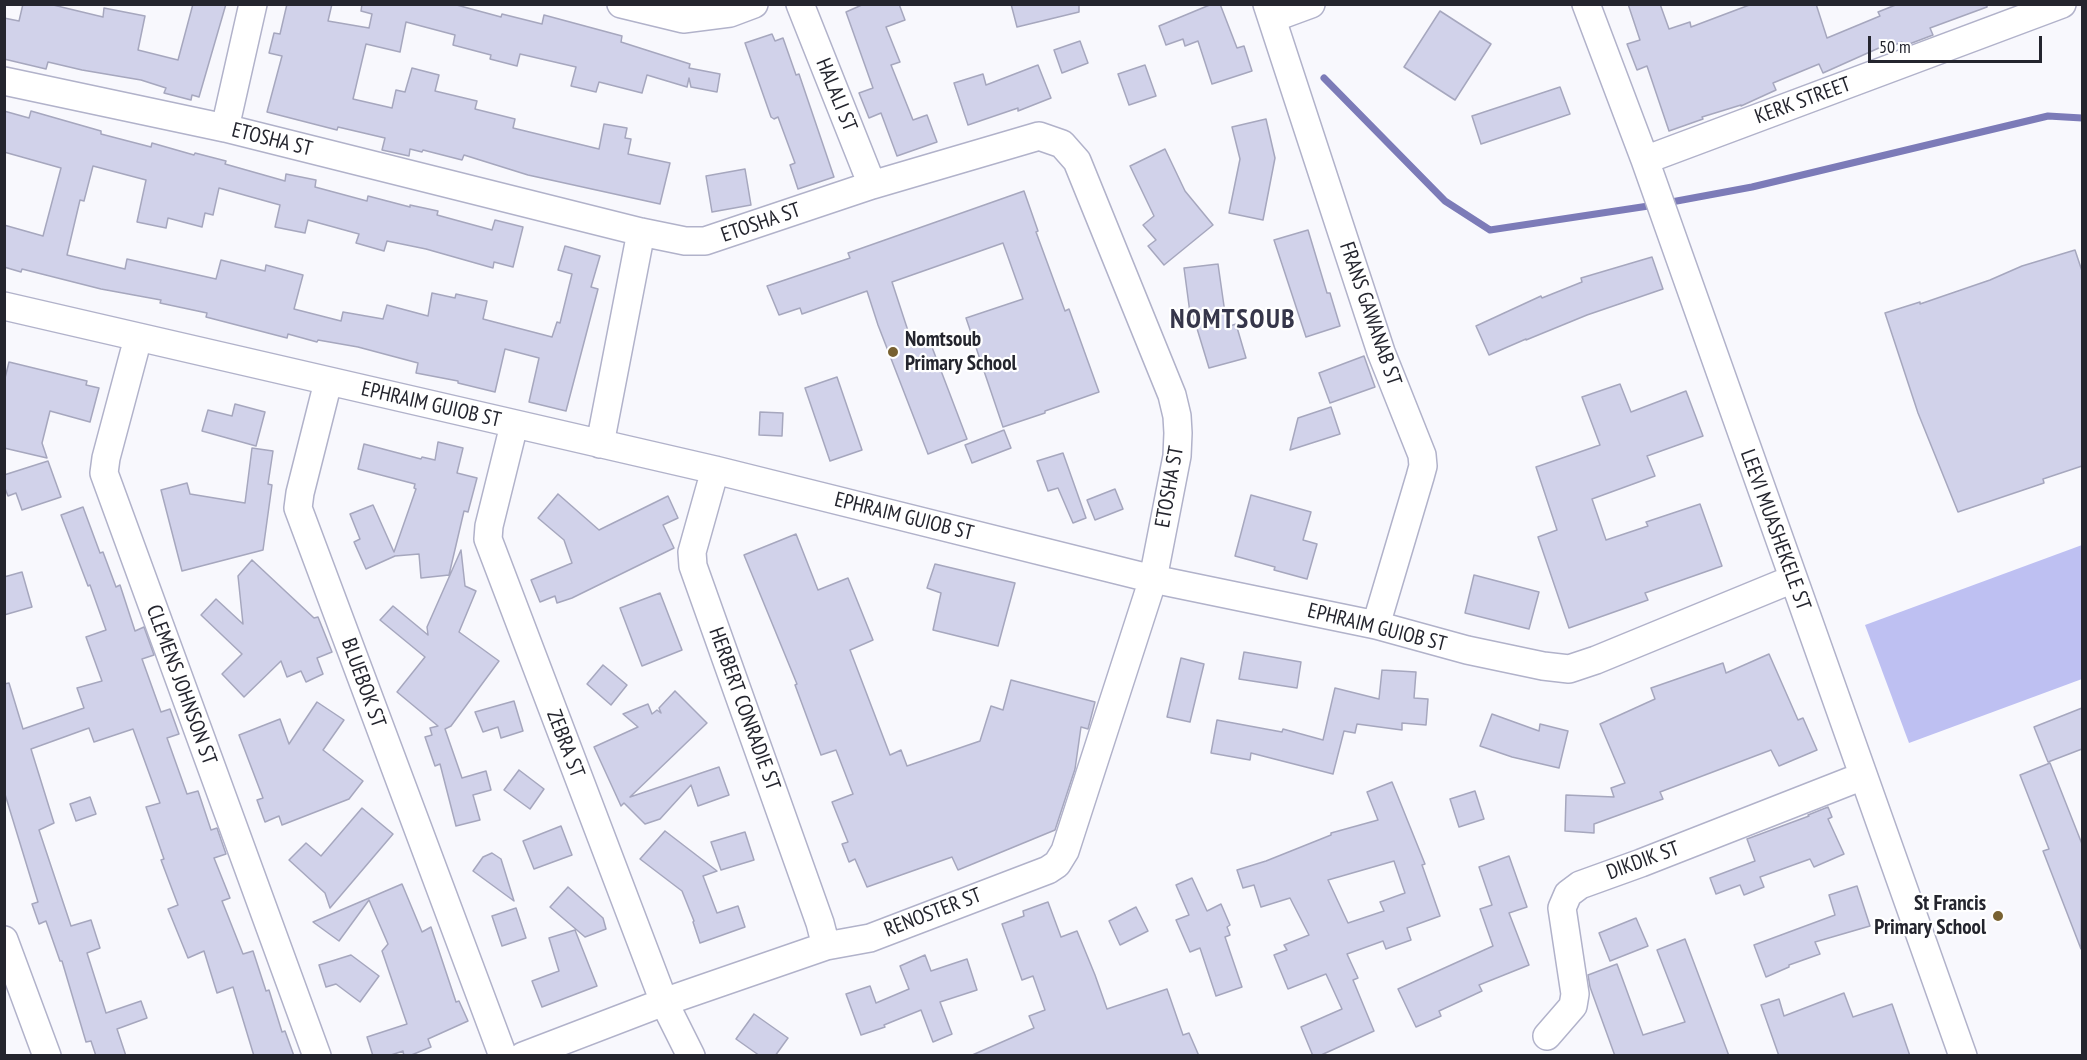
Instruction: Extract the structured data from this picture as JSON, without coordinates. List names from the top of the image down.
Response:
{
  "streets": {
    "street": [
      "HALALI ST",
      "KERK STREET",
      "ETOSHA ST",
      "FRANS GAWANAB ST",
      "EPHRAIM GUIOB ST",
      "LEEVI MUASHEKELE ST",
      "BLUEBOK ST",
      "CLEMENS JOHNSON ST",
      "HERBERT CONRADIE ST",
      "ZEBRA ST",
      "DIKDIK ST",
      "RENOSTER ST"
    ]
  },
  "crossings": [
    ["HALALI ST", "ETOSHA ST"],
    ["KERK STREET", "LEEVI MUASHEKELE ST"],
    ["ETOSHA ST", "EPHRAIM GUIOB ST"],
    ["ETOSHA ST", "RENOSTER ST"],
    ["FRANS GAWANAB ST", "EPHRAIM GUIOB ST"],
    ["EPHRAIM GUIOB ST", "LEEVI MUASHEKELE ST"],
    ["EPHRAIM GUIOB ST", "BLUEBOK ST"],
    ["EPHRAIM GUIOB ST", "CLEMENS JOHNSON ST"],
    ["EPHRAIM GUIOB ST", "HERBERT CONRADIE ST"],
    ["EPHRAIM GUIOB ST", "ZEBRA ST"],
    ["EPHRAIM GUIOB ST", "RENOSTER ST"],
    ["LEEVI MUASHEKELE ST", "DIKDIK ST"],
    ["HERBERT CONRADIE ST", "RENOSTER ST"],
    ["ZEBRA ST", "RENOSTER ST"]
  ],
  "districts": ["NOMTSOUB"],
  "places": ["Nomtsoub Primary School", "St Francis Primary School"],
  "scale_bar": "50 m"
}
